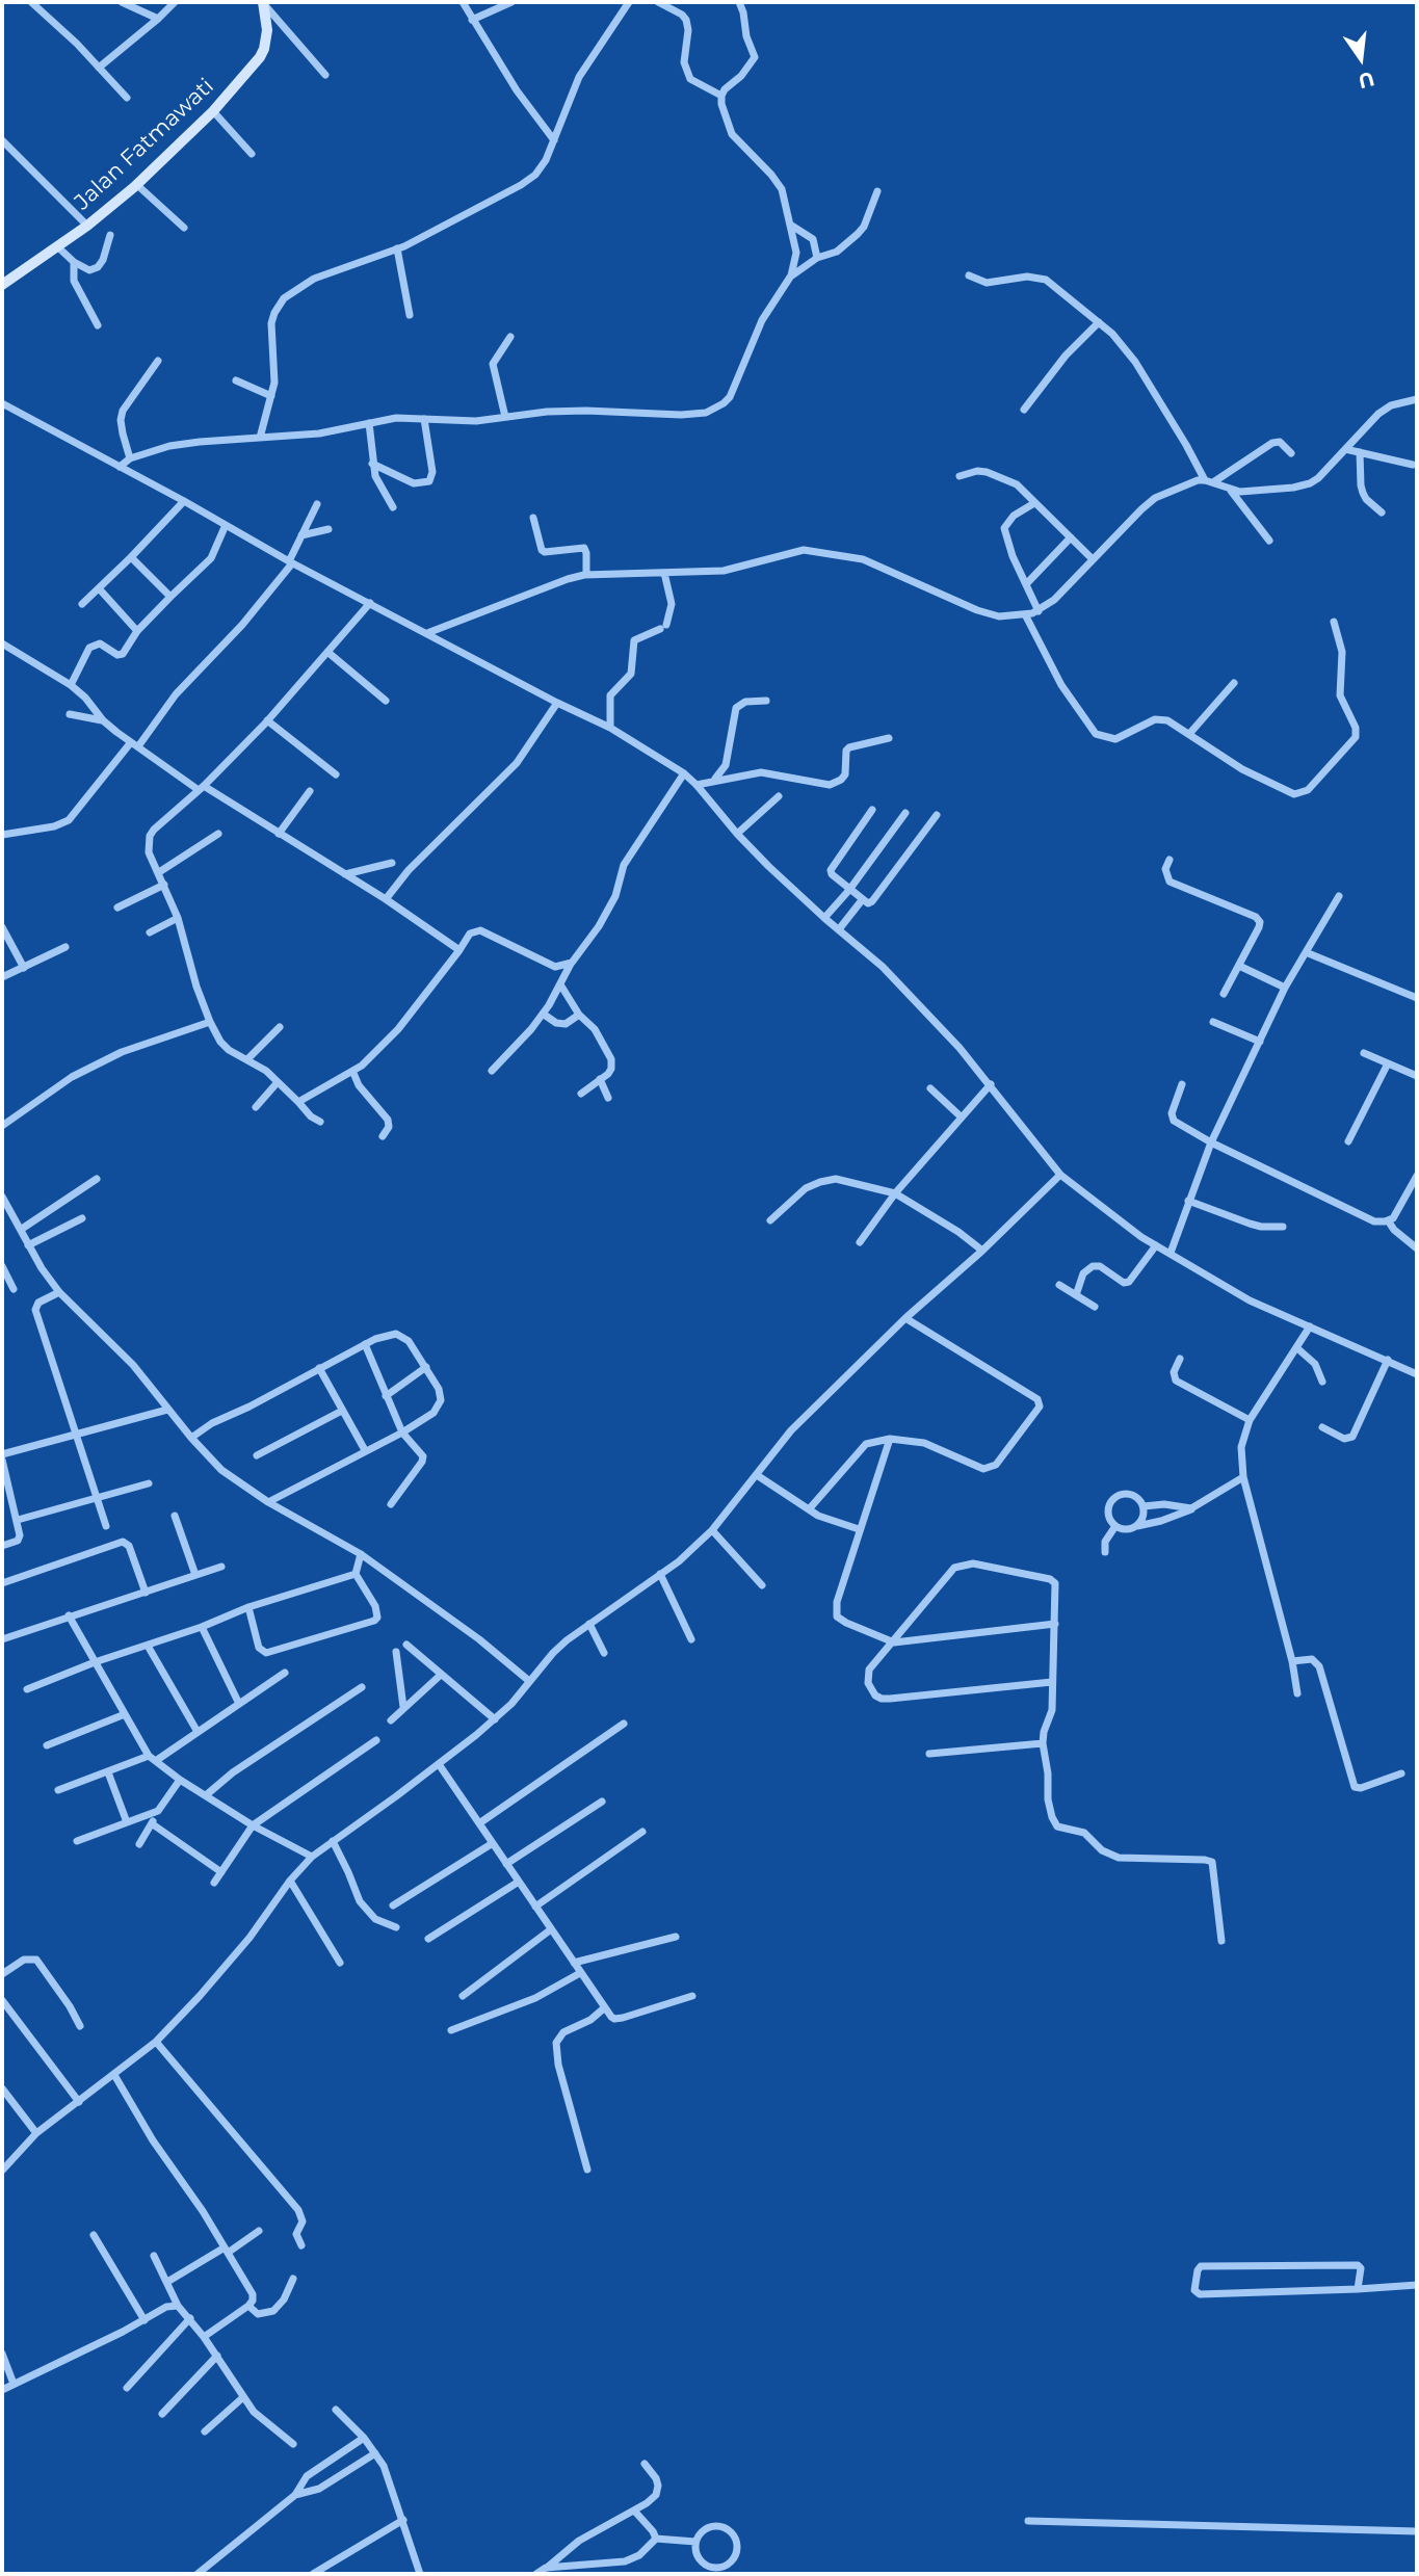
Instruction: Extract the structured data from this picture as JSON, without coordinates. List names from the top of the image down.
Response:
{
  "streets": {
    "street": ["Jalan Fatmawati"]
  },
  "north": "bottom"
}
